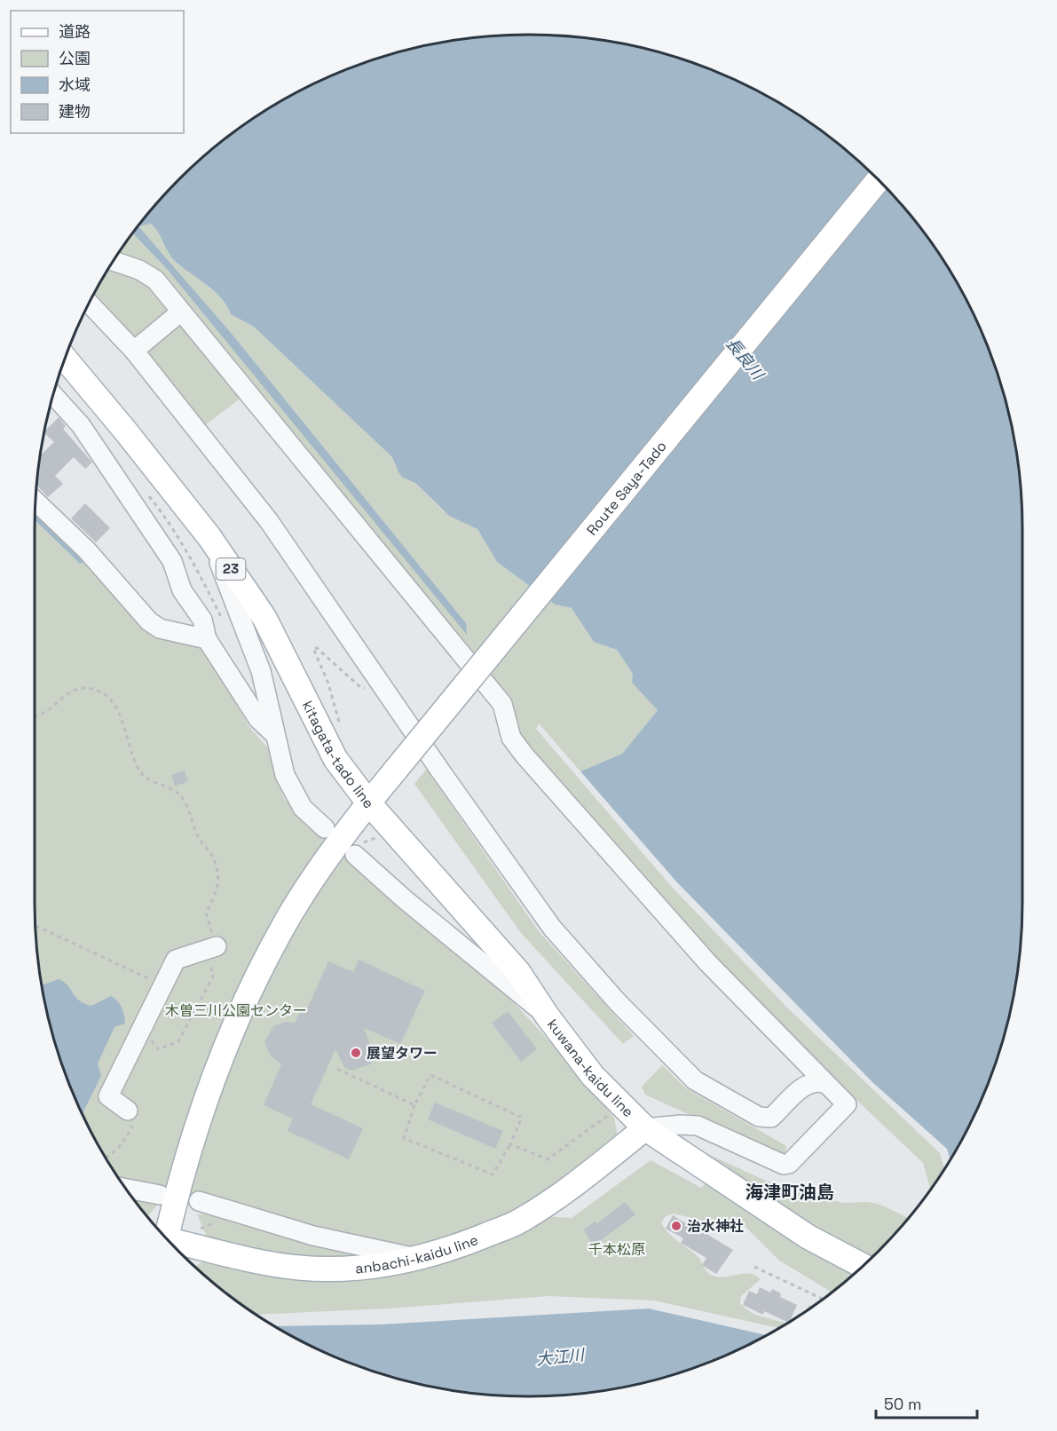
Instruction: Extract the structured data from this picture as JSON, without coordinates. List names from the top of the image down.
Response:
{
  "streets": {
    "main road": [
      "Route Saya-Tado",
      "23",
      "kitagata-tado line",
      "kuwana-kaidu line",
      "anbachi-kaidu line"
    ]
  },
  "crossings": [
    ["Route Saya-Tado", "kitagata-tado line"],
    ["Route Saya-Tado", "kuwana-kaidu line"],
    ["kitagata-tado line", "kuwana-kaidu line"],
    ["kuwana-kaidu line", "anbachi-kaidu line"]
  ],
  "districts": ["海津町油島"],
  "water": ["長良川", "大江川"],
  "parks": ["木曽三川公園センター", "千本松原"],
  "places": ["展望タワー", "治水神社"],
  "legend": [
    "道路",
    "公園",
    "水域",
    "建物"
  ],
  "scale_bar": "50 m"
}
